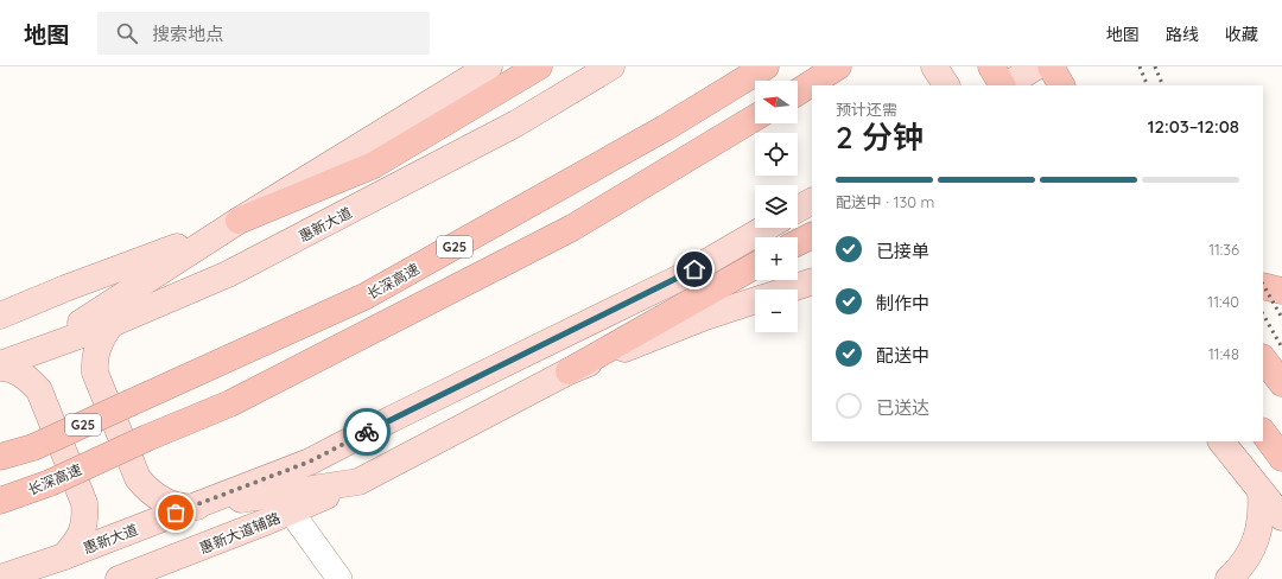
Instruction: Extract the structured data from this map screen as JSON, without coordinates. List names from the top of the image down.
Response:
{
  "streets": {
    "highway": ["G25", "长深高速"],
    "main road": ["惠新大道", "惠新大道辅路"]
  },
  "north": "left",
  "page": {
    "header": "地图",
    "search": "搜索地点",
    "nav": ["地图", "路线", "收藏"],
    "map_buttons": ["+", "−"],
    "heading": ["2 分钟", "预计还需", "12:03–12:08"],
    "bar": "配送中 · 130 m",
    "list": [
      ["已接单", "11:36"],
      ["制作中", "11:40"],
      ["配送中", "11:48"],
      "已送达"
    ]
  }
}
